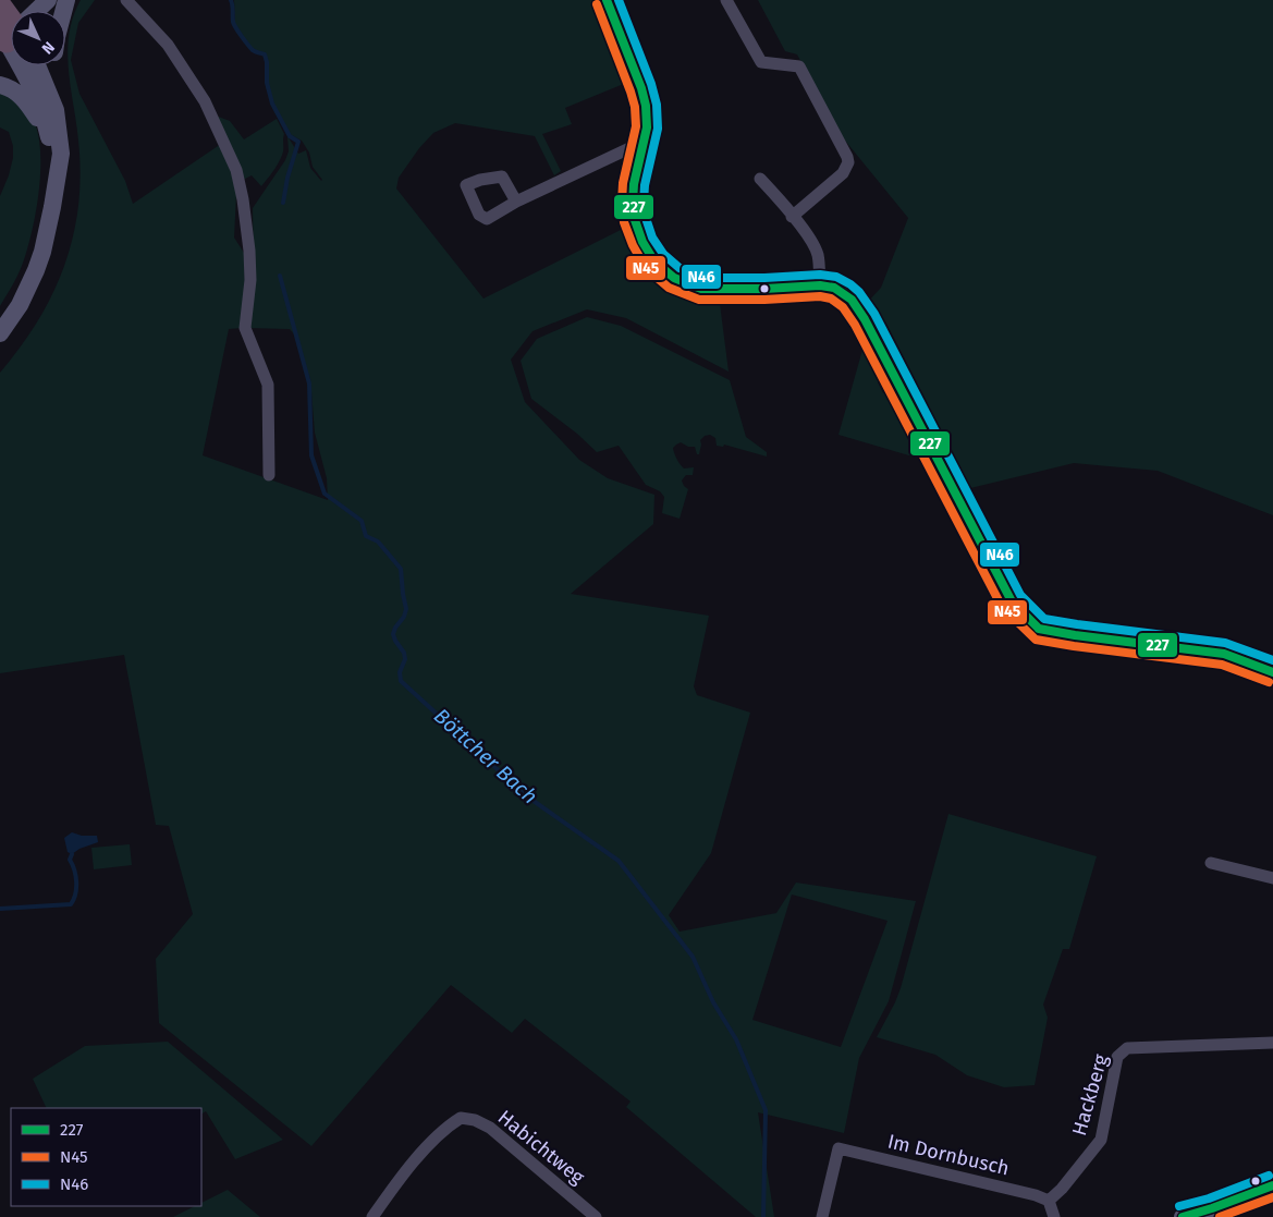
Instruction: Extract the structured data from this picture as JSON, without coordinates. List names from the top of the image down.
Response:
{
  "streets": {
    "street": ["Hackberg", "Habichtweg", "Im Dornbusch"]
  },
  "crossings": [
    ["Hackberg", "Im Dornbusch"]
  ],
  "water": ["Böttcher Bach"],
  "lines": ["transit line 227", "transit line N46", "transit line N45"],
  "legend": ["227", "N45", "N46"],
  "north": "bottom right"
}
